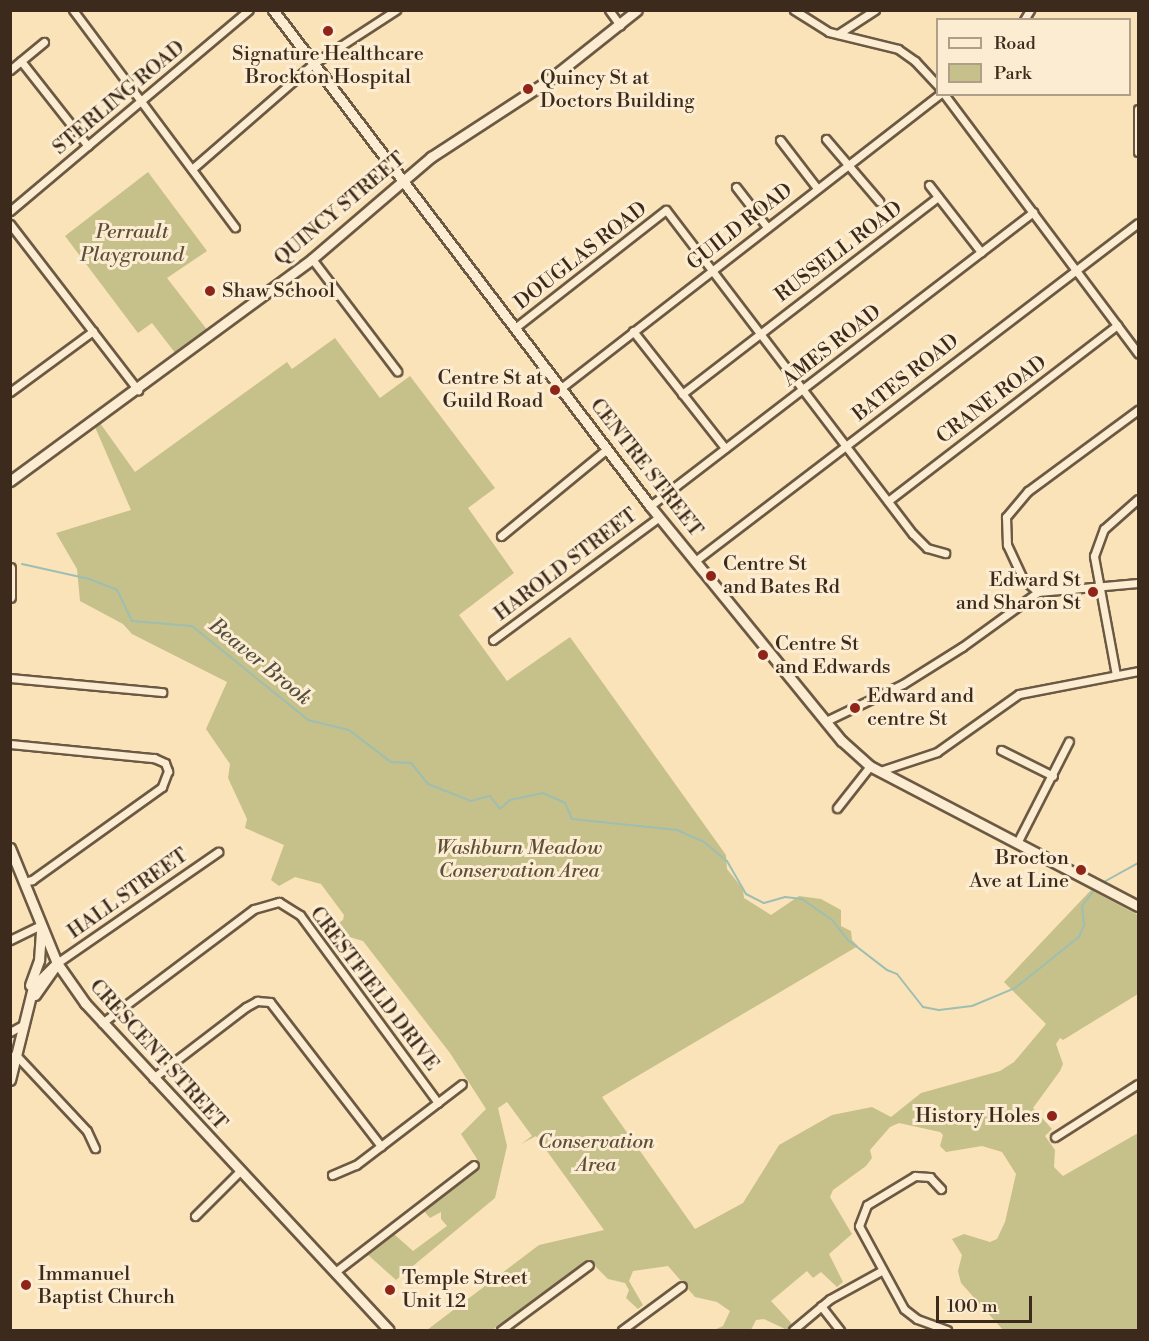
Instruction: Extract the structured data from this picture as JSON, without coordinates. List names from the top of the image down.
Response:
{
  "streets": {
    "main road": ["QUINCY STREET", "CENTRE STREET", "CRESCENT STREET"],
    "street": [
      "STERLING ROAD",
      "GUILD ROAD",
      "RUSSELL ROAD",
      "DOUGLAS ROAD",
      "AMES ROAD",
      "BATES ROAD",
      "CRANE ROAD",
      "HAROLD STREET",
      "HALL STREET",
      "CRESTFIELD DRIVE"
    ]
  },
  "crossings": [
    ["QUINCY STREET", "CENTRE STREET"],
    ["GUILD ROAD", "DOUGLAS ROAD"],
    ["GUILD ROAD", "CENTRE STREET"],
    ["DOUGLAS ROAD", "CENTRE STREET"],
    ["AMES ROAD", "CENTRE STREET"],
    ["BATES ROAD", "CENTRE STREET"],
    ["CENTRE STREET", "HAROLD STREET"],
    ["HALL STREET", "CRESCENT STREET"],
    ["CRESTFIELD DRIVE", "CRESCENT STREET"]
  ],
  "water": ["Beaver Brook"],
  "parks": ["Perrault Playground", "Washburn Meadow Conservation Area", "Conservation Area"],
  "places": [
    "Signature Healthcare Brockton Hospital",
    "Quincy St at Doctors Building",
    "Shaw School",
    "Centre St at Guild Road",
    "Centre St and Bates Rd",
    "Edward St and Sharon St",
    "Centre St and Edwards",
    "Edward and centre St",
    "Brocton Ave at Line",
    "History Holes",
    "Immanuel Baptist Church",
    "Temple Street Unit 12"
  ],
  "legend": ["Road", "Park"],
  "scale_bar": "100 m"
}
